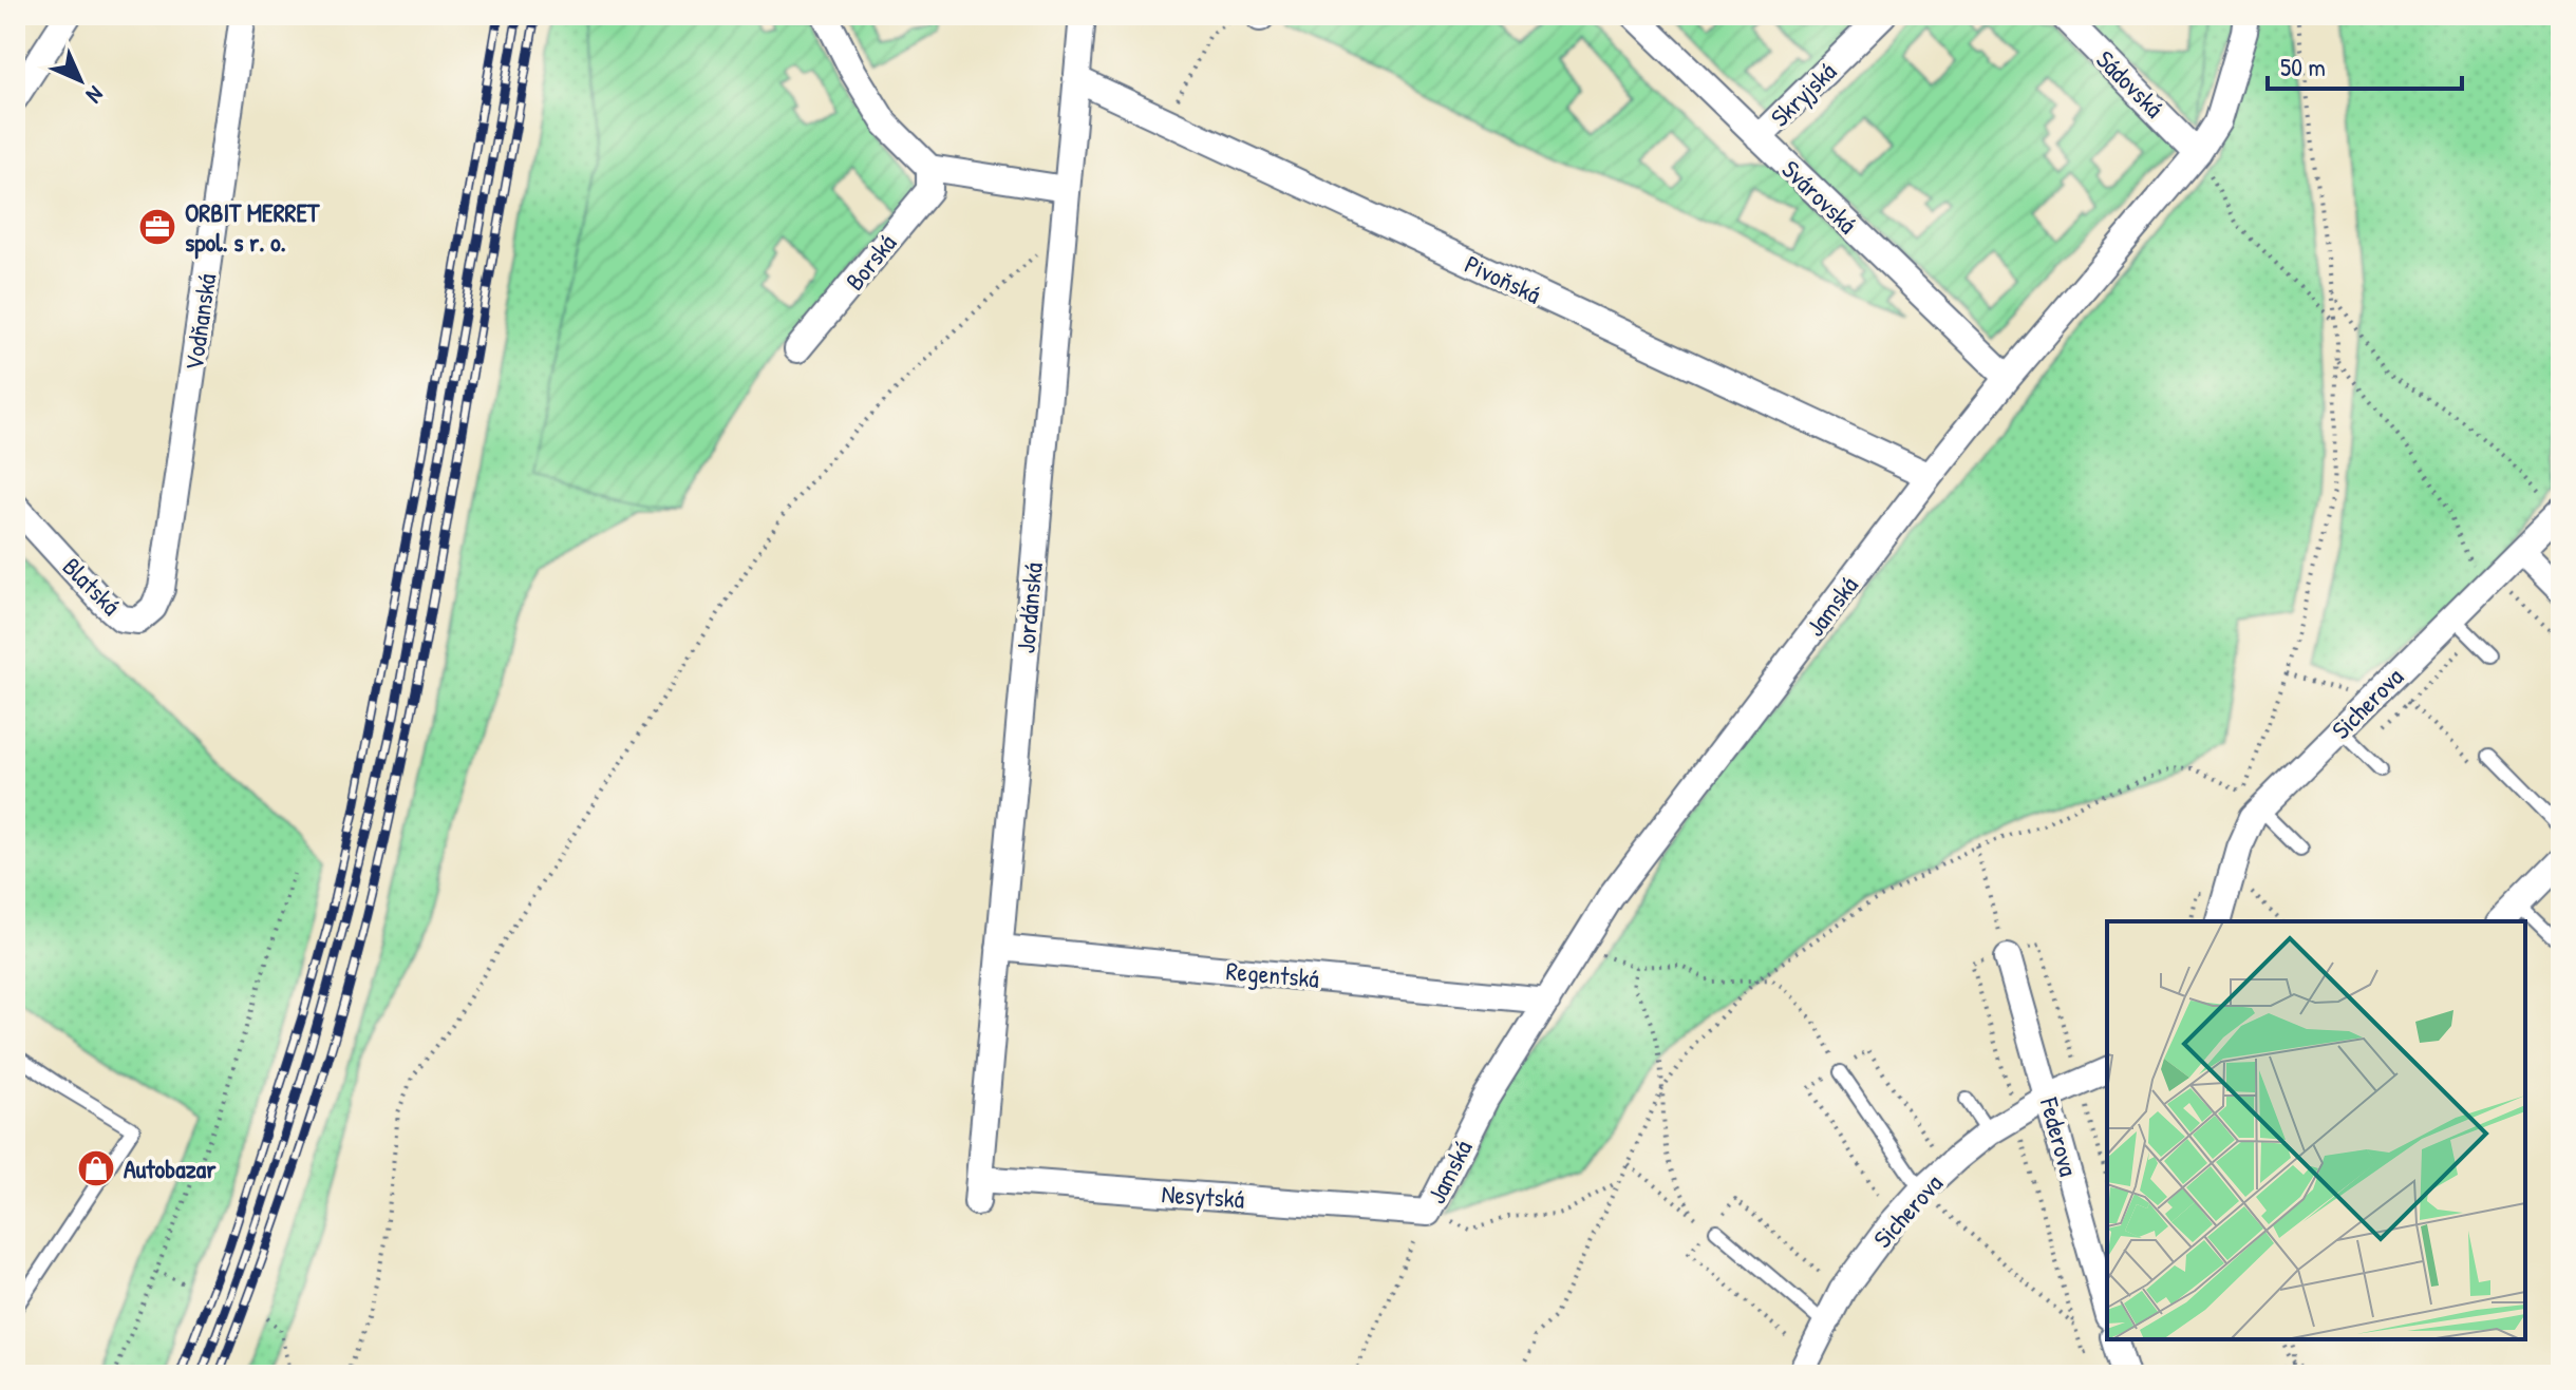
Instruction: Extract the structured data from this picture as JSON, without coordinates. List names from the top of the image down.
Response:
{
  "streets": {
    "street": [
      "Sádovská",
      "Skryjská",
      "Svárovská",
      "Borská",
      "Pivoňská",
      "Vodňanská",
      "Blatská",
      "Jamská",
      "Jordánská",
      "Sicherova",
      "Regentská",
      "Federova",
      "Nesytská"
    ]
  },
  "crossings": [
    ["Sádovská", "Jamská"],
    ["Skryjská", "Svárovská"],
    ["Svárovská", "Jamská"],
    ["Pivoňská", "Jamská"],
    ["Pivoňská", "Jordánská"],
    ["Vodňanská", "Blatská"],
    ["Jamská", "Regentská"],
    ["Jamská", "Nesytská"],
    ["Jordánská", "Regentská"],
    ["Jordánská", "Nesytská"],
    ["Sicherova", "Federova"]
  ],
  "places": {
    "office": ["ORBIT MERRET spol. s r. o."],
    "shop": ["Autobazar"]
  },
  "scale_bar": "50 m",
  "north": "bottom right"
}
